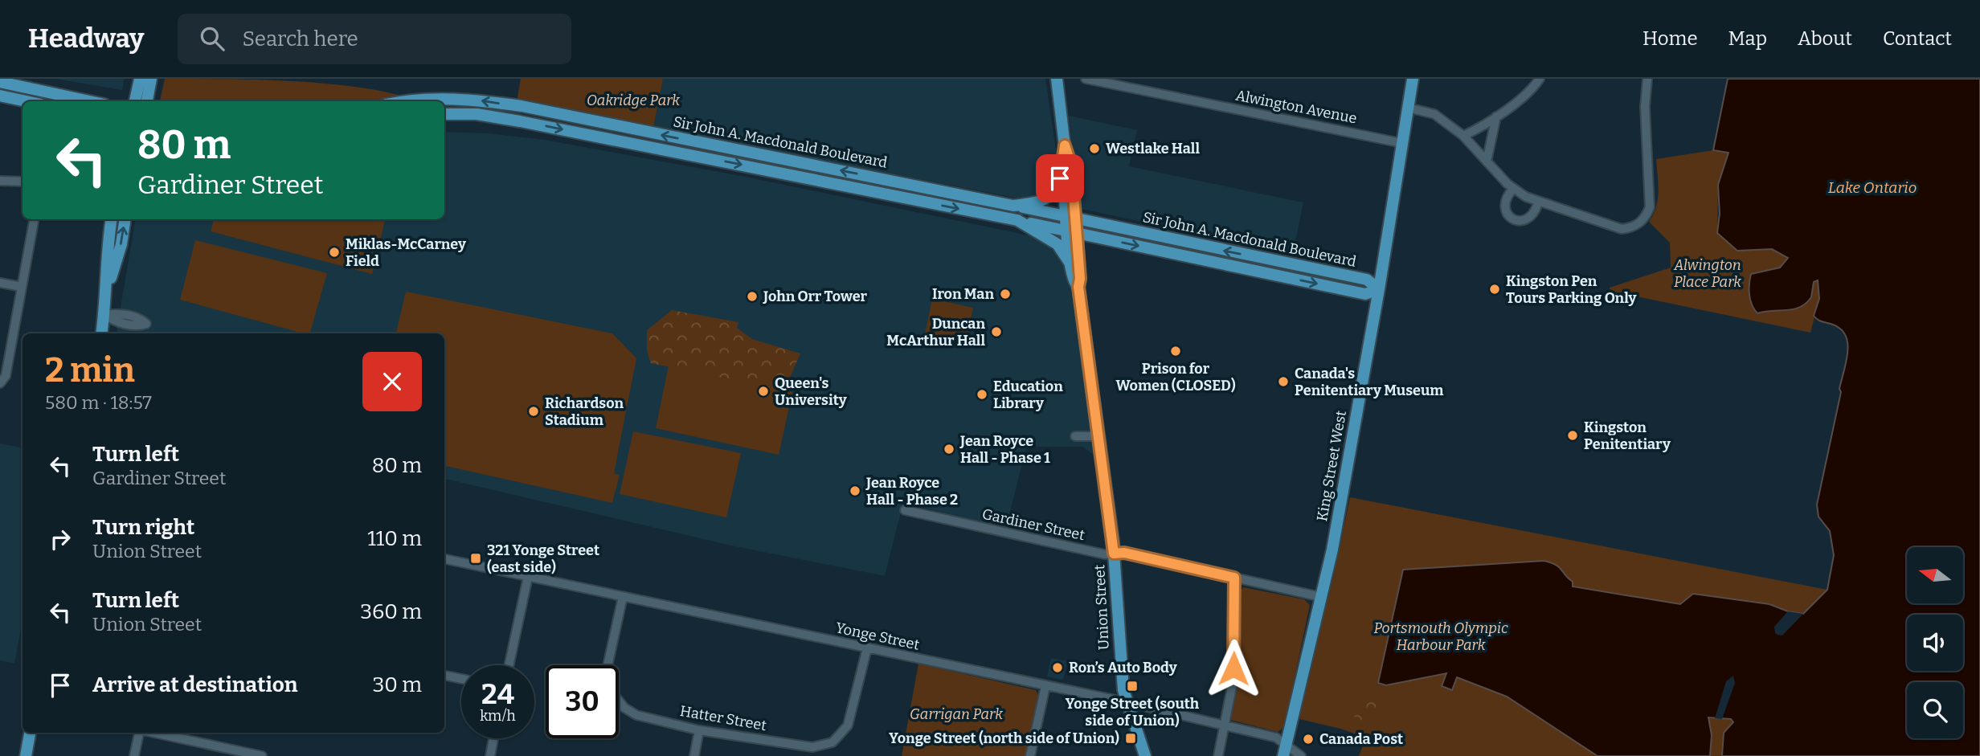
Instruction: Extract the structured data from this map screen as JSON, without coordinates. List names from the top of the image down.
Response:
{
  "streets": {
    "main road": ["Sir John A. Macdonald Boulevard", "King Street West", "Union Street"],
    "street": [
      "Alwington Avenue",
      "Gardiner Street",
      "Yonge Street",
      "Hatter Street"
    ]
  },
  "crossings": [
    ["Alwington Avenue", "King Street West"],
    ["Sir John A. Macdonald Boulevard", "King Street West"],
    ["Sir John A. Macdonald Boulevard", "Union Street"],
    ["King Street West", "Gardiner Street"],
    ["King Street West", "Yonge Street"],
    ["Gardiner Street", "Union Street"],
    ["Union Street", "Yonge Street"],
    ["Yonge Street", "Hatter Street"]
  ],
  "water": ["Lake Ontario"],
  "parks": [
    "Oakridge Park",
    "Alwington Place Park",
    "Portsmouth Olympic Harbour Park",
    "Garrigan Park"
  ],
  "places": {
    "other": [
      "Westlake Hall",
      "Miklas-McCarney Field",
      "Kingston Pen Tours Parking Only",
      "Iron Man",
      "John Orr Tower",
      "Duncan McArthur Hall",
      "Prison for Women (CLOSED)",
      "Canada's Penitentiary Museum",
      "Queen's University",
      "Education Library",
      "Richardson Stadium",
      "Kingston Penitentiary",
      "Jean Royce Hall - Phase 1",
      "Jean Royce Hall - Phase 2",
      "Ron’s Auto Body",
      "Canada Post"
    ],
    "transit": ["321 Yonge Street (east side)", "Yonge Street (south side of Union)", "Yonge Street (north side of Union)"]
  },
  "north": "left",
  "page": {
    "header": "Headway",
    "search": "Search here",
    "nav": [
      "Home",
      "Map",
      "About",
      "Contact"
    ],
    "turn": ["80 m", "Gardiner Street"],
    "heading": ["2 min", "580 m · 18:57"],
    "list": [
      {
        "name": "Turn left",
        "note": "Gardiner Street",
        "value": "80 m"
      },
      {
        "name": "Turn right",
        "note": "Union Street",
        "value": "110 m"
      },
      {
        "name": "Turn left",
        "note": "Union Street",
        "value": "360 m"
      },
      {
        "name": "Arrive at destination",
        "value": "30 m"
      }
    ],
    "speed": "24 km/h",
    "limit": "30"
  }
}
